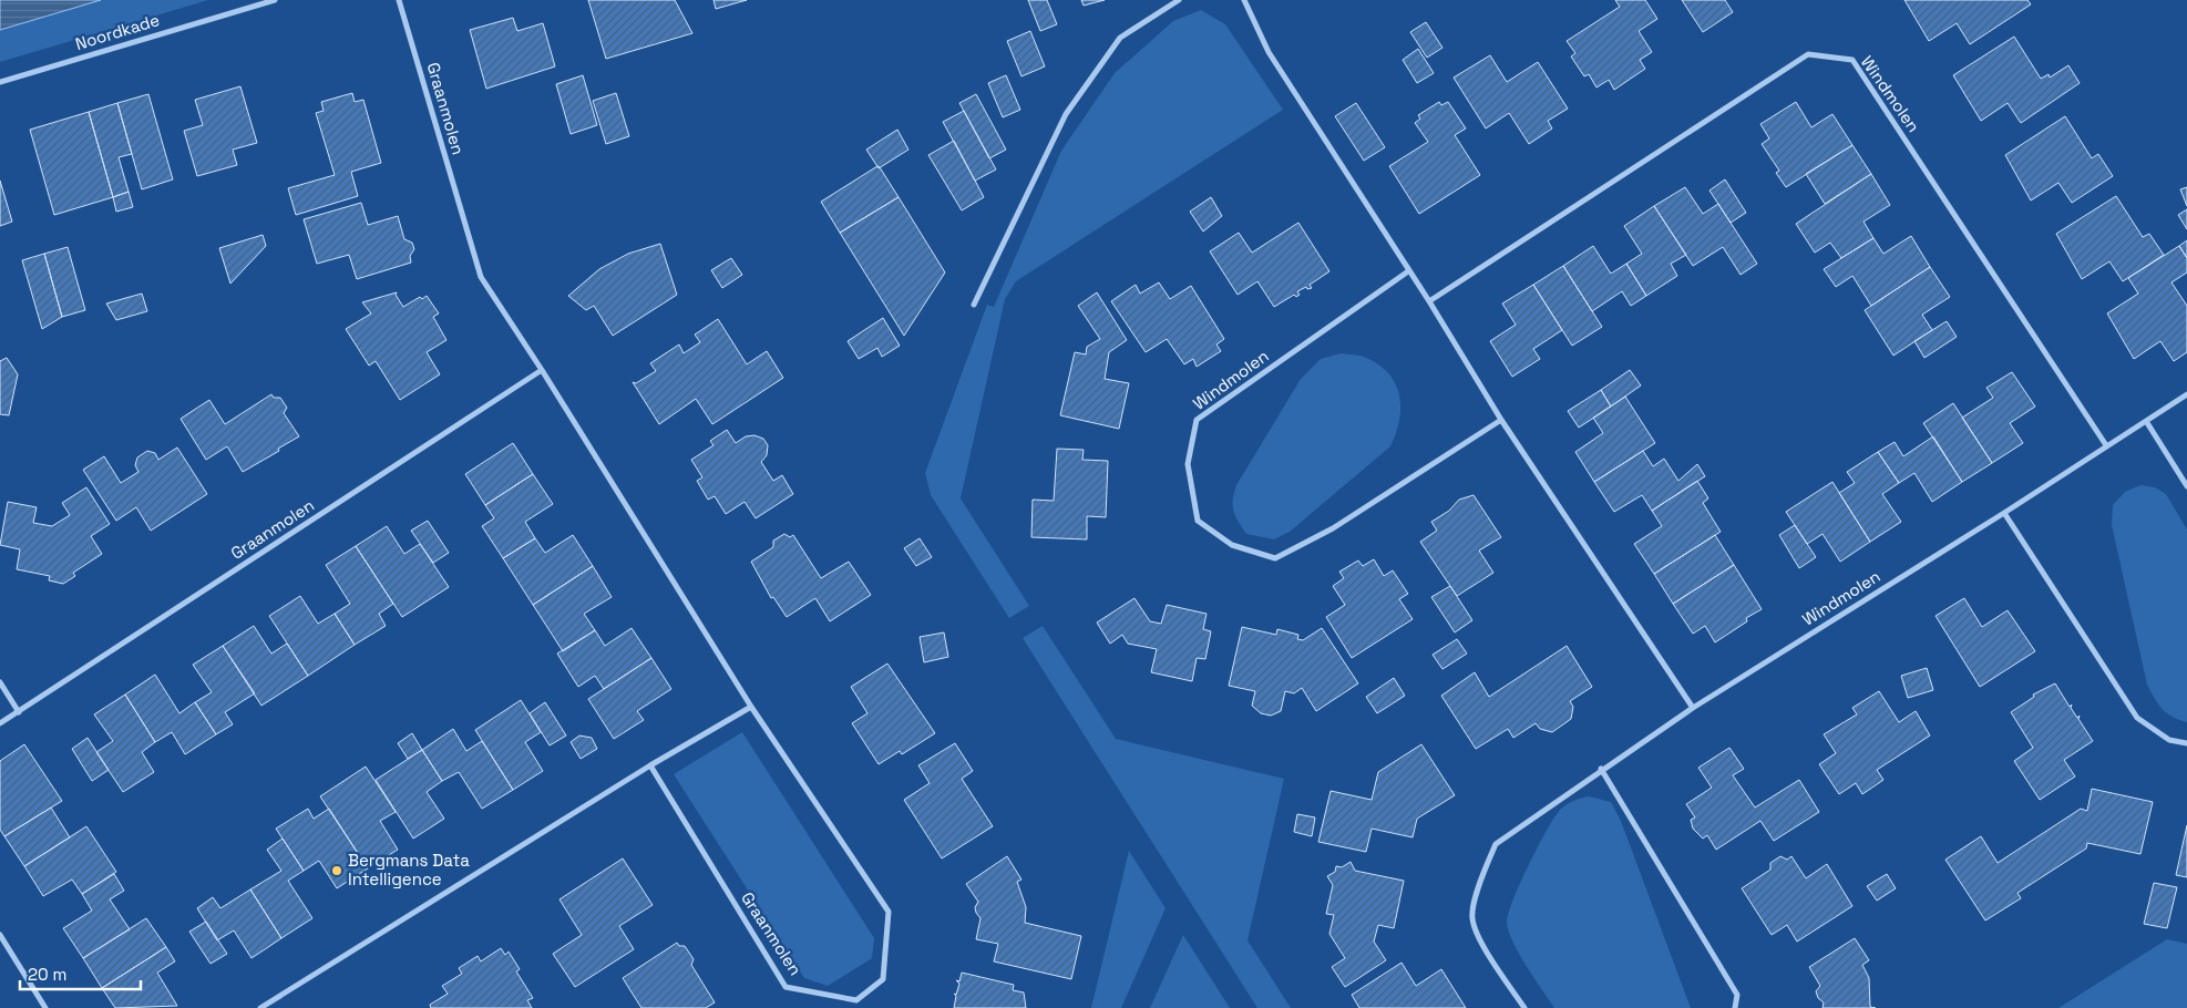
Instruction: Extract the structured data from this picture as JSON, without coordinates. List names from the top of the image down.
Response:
{
  "streets": {
    "street": ["Noordkade", "Windmolen", "Graanmolen"]
  },
  "places": ["Bergmans Data Intelligence"],
  "scale_bar": "20 m"
}
